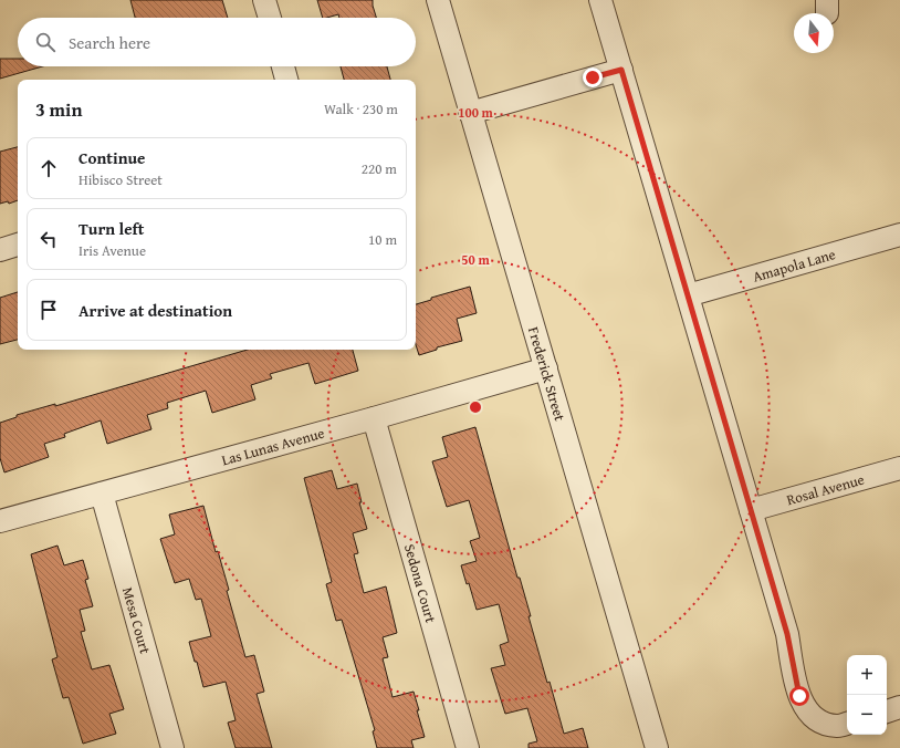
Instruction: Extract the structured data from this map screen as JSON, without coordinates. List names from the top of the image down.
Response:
{
  "streets": {
    "street": [
      "Amapola Lane",
      "Frederick Street",
      "Las Lunas Avenue",
      "Rosal Avenue",
      "Sedona Court",
      "Mesa Court"
    ]
  },
  "crossings": [
    ["Frederick Street", "Las Lunas Avenue"],
    ["Las Lunas Avenue", "Sedona Court"],
    ["Las Lunas Avenue", "Mesa Court"]
  ],
  "north": "bottom",
  "page": {
    "search": "Search here",
    "heading": ["3 min", "Walk · 230 m"],
    "list": [
      ["Continue", "Hibisco Street", "220 m"],
      ["Turn left", "Iris Avenue", "10 m"],
      "Arrive at destination"
    ],
    "map_buttons": ["+", "−"]
  },
  "rings": ["100 m", "50 m"]
}
